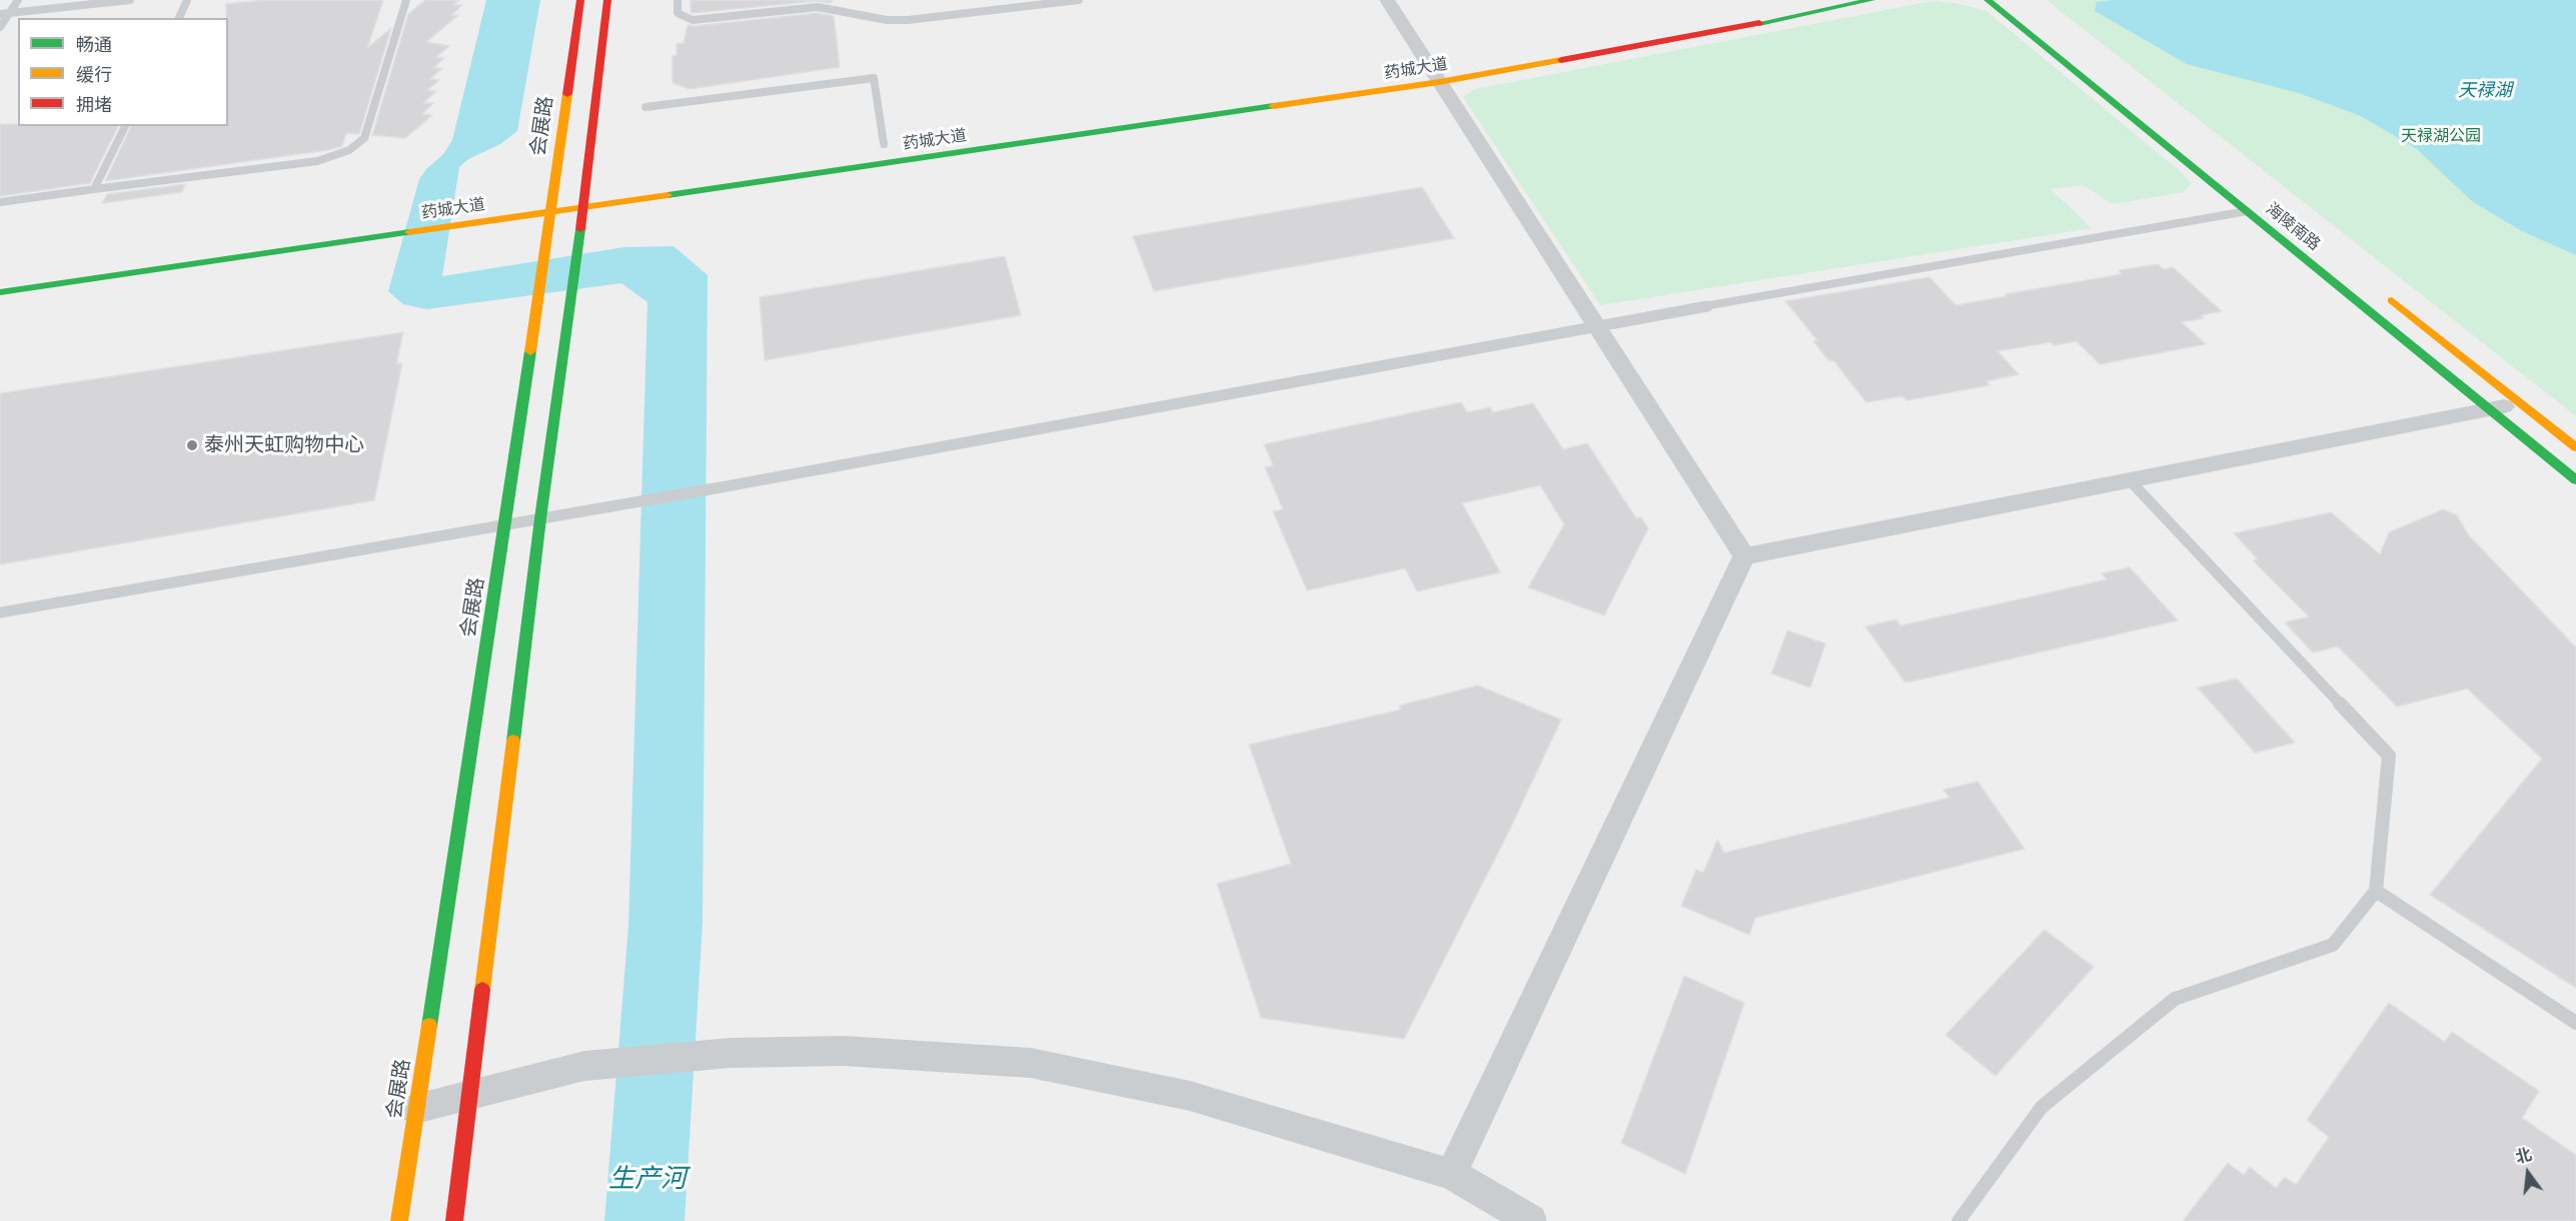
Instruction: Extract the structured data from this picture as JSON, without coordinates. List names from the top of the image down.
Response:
{
  "streets": {
    "main road": ["药城大道", "会展路", "海陵南路"]
  },
  "crossings": [
    ["药城大道", "会展路"]
  ],
  "water": ["天禄湖", "生产河"],
  "parks": ["天禄湖公园"],
  "places": ["泰州天虹购物中心"],
  "legend": ["畅通", "缓行", "拥堵"],
  "north": "top"
}
